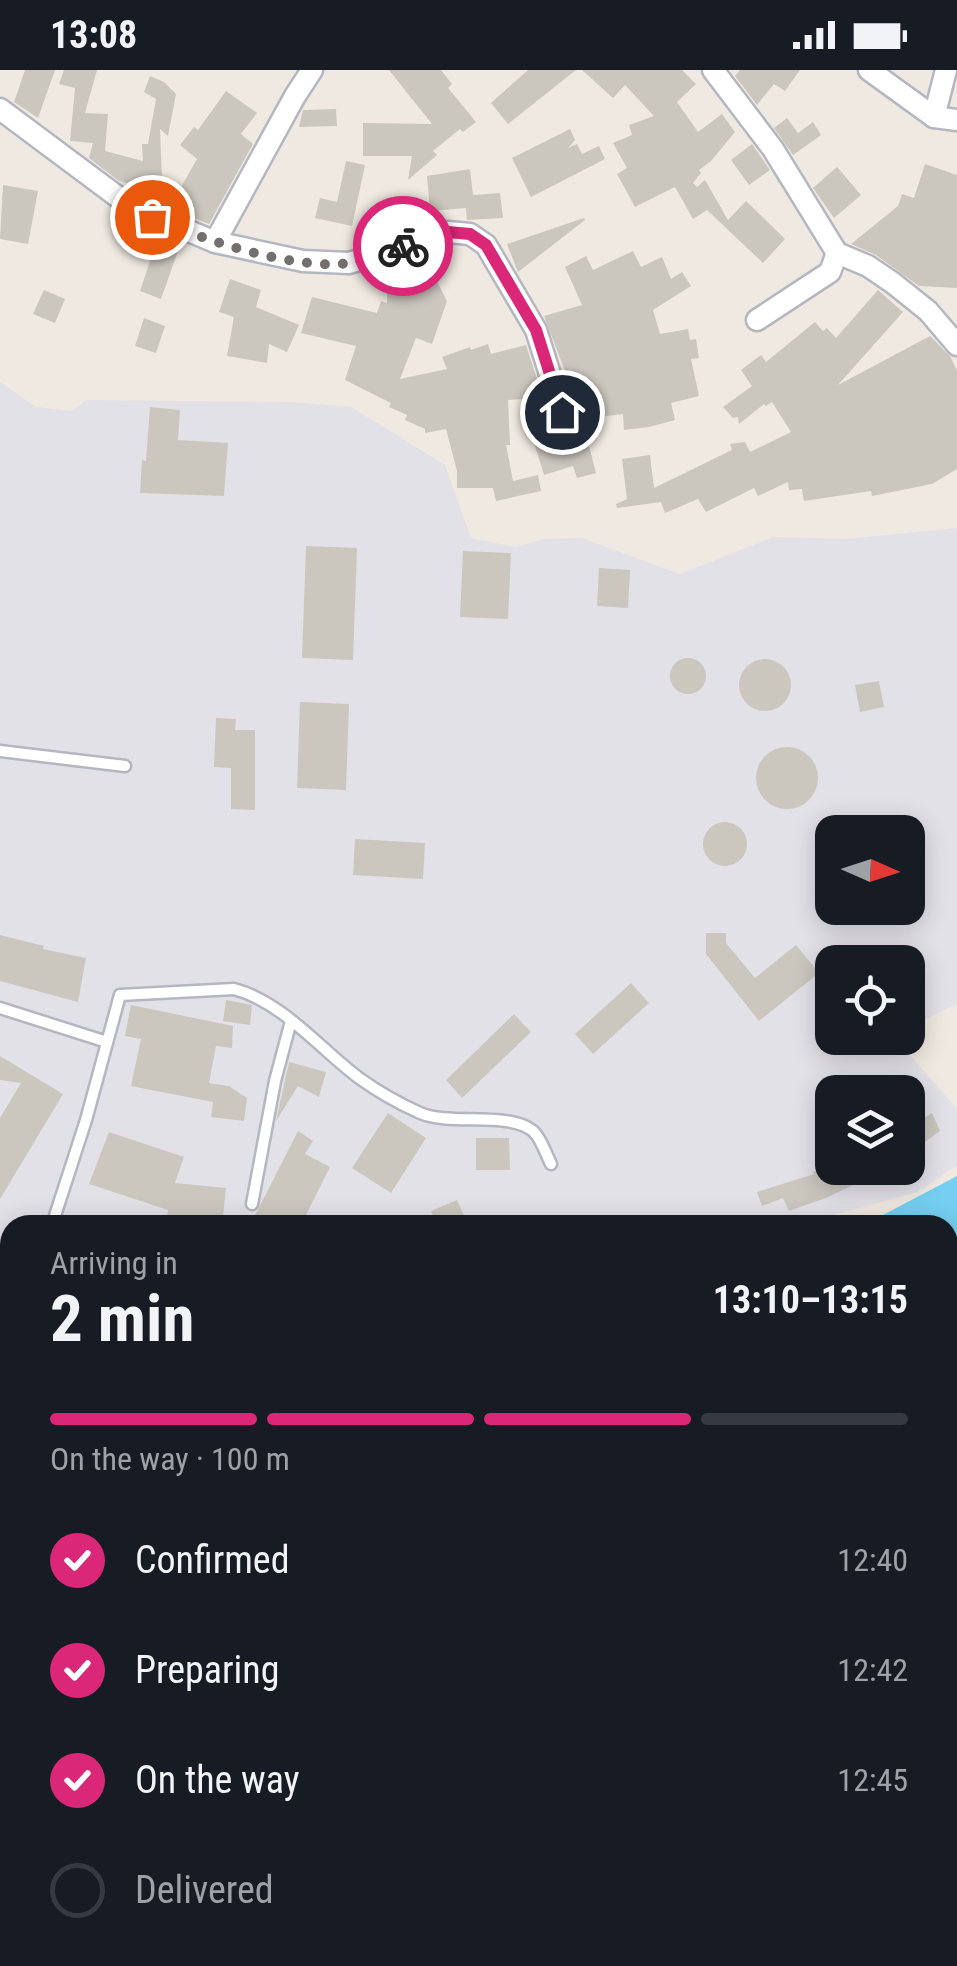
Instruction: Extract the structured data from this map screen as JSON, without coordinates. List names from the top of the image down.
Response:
{
  "north": "right",
  "page": {
    "status": "13:08",
    "heading": ["2 min", "Arriving in", "13:10–13:15"],
    "bar": "On the way · 100 m",
    "list": [
      ["Confirmed", "12:40"],
      ["Preparing", "12:42"],
      ["On the way", "12:45"],
      "Delivered"
    ]
  }
}
